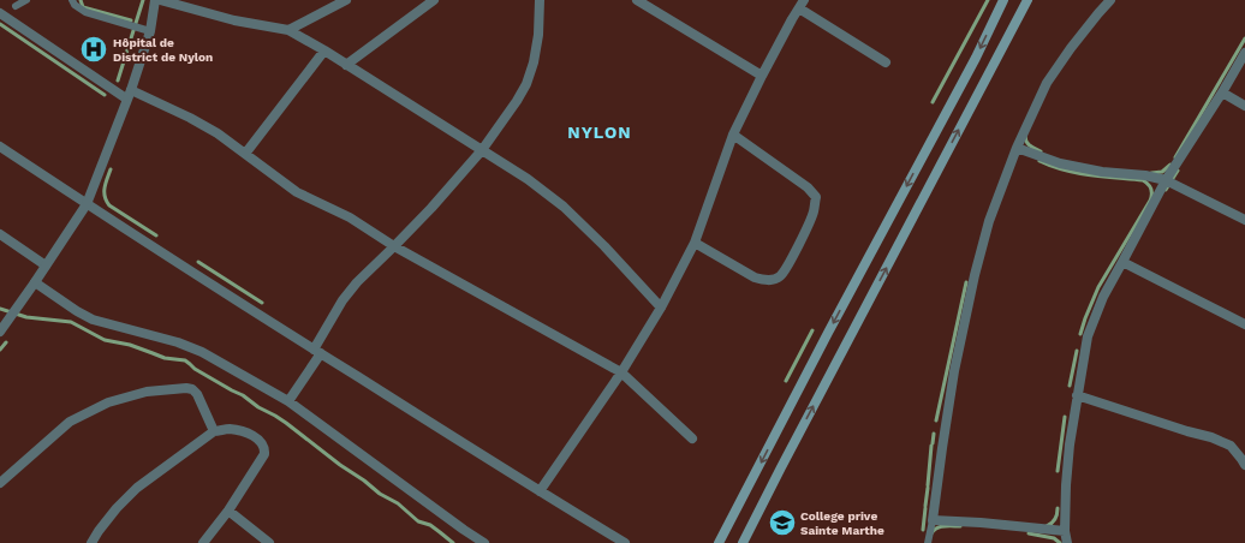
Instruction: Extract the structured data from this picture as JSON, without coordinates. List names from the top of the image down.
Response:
{
  "districts": ["NYLON"],
  "places": {
    "hospital": ["Hôpital de District de Nylon"],
    "school or university": ["College prive Sainte Marthe"]
  }
}
